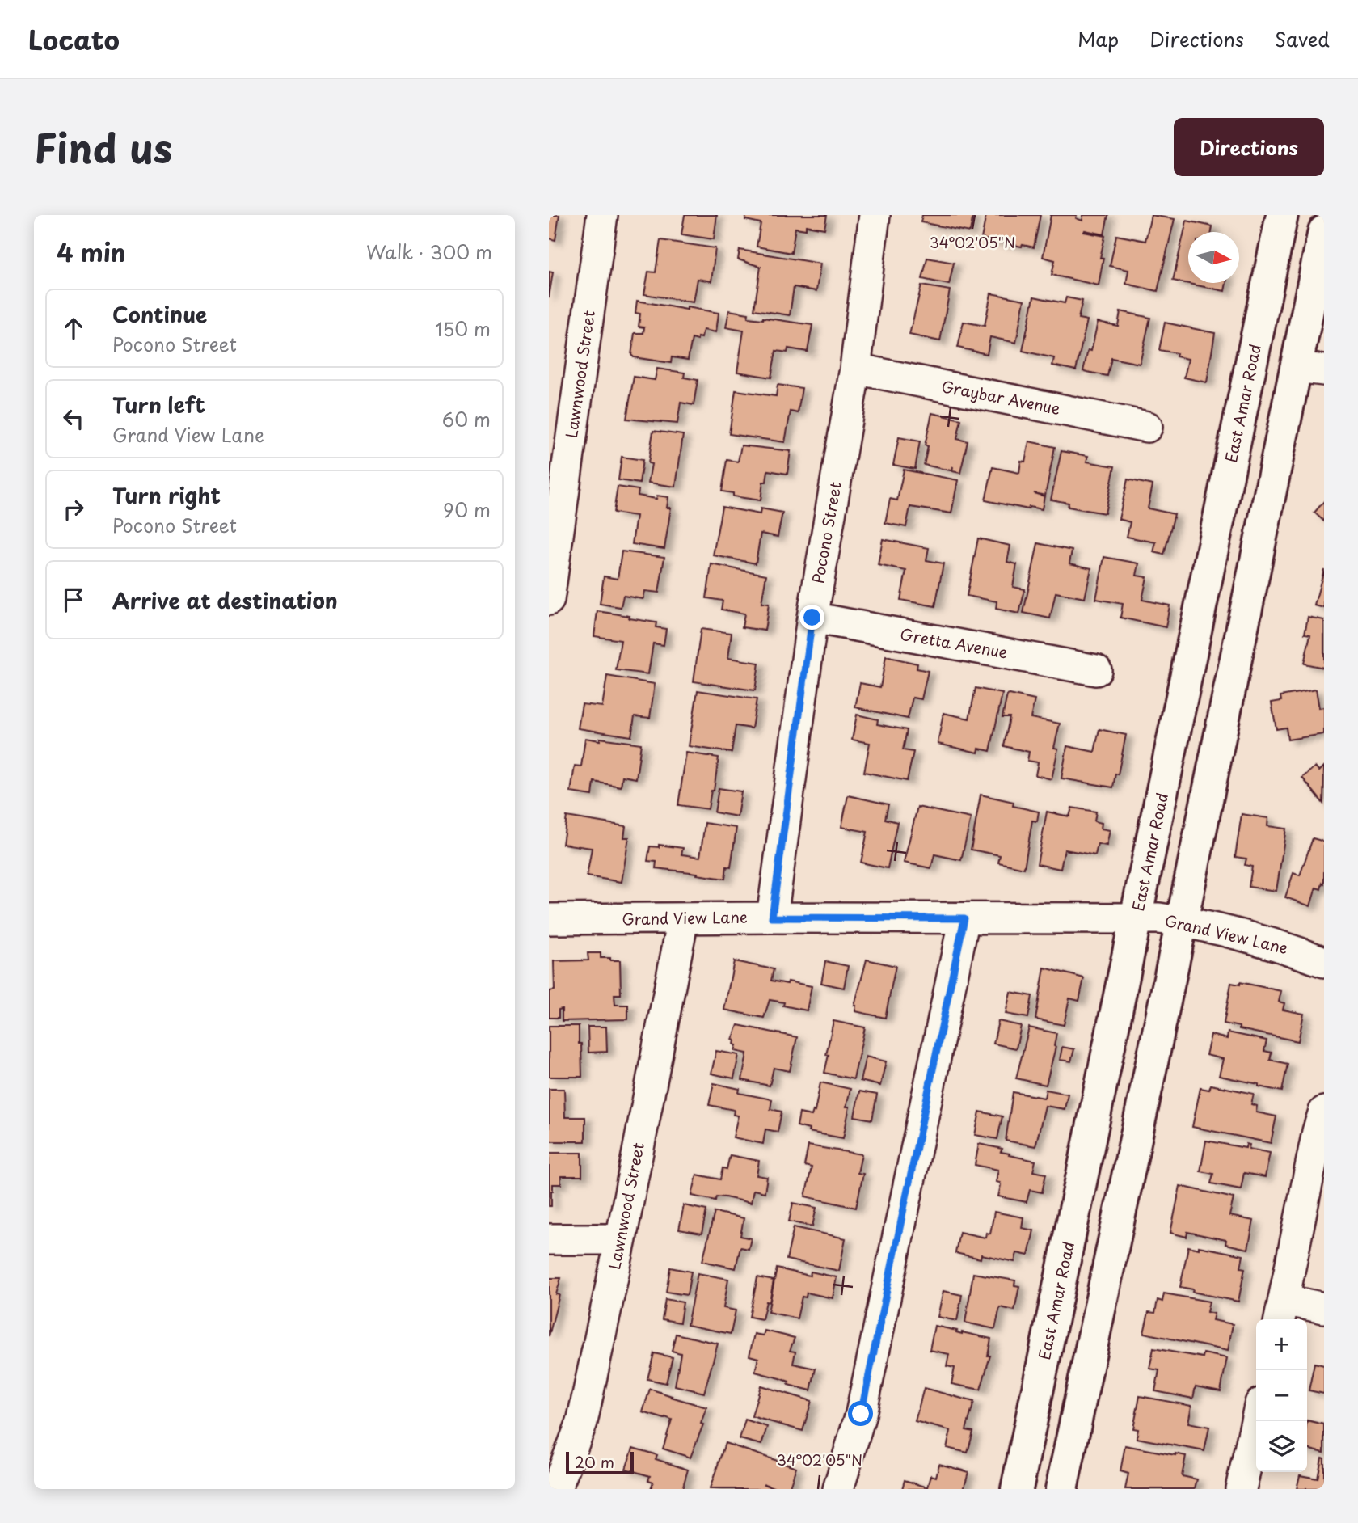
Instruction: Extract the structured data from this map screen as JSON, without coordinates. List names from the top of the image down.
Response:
{
  "streets": {
    "main road": ["East Amar Road"],
    "street": [
      "Lawnwood Street",
      "Graybar Avenue",
      "Pocono Street",
      "Gretta Avenue",
      "Grand View Lane"
    ]
  },
  "crossings": [
    ["Lawnwood Street", "Grand View Lane"],
    ["Graybar Avenue", "Pocono Street"],
    ["East Amar Road", "Grand View Lane"],
    ["Pocono Street", "Gretta Avenue"],
    ["Pocono Street", "Grand View Lane"]
  ],
  "scale_bar": "20 m",
  "north": "right",
  "page": {
    "header": "Locato",
    "nav": ["Map", "Directions", "Saved"],
    "title": "Find us",
    "buttons": "Directions",
    "heading": ["4 min", "Walk · 300 m"],
    "list": [
      ["Continue", "Pocono Street", "150 m"],
      ["Turn left", "Grand View Lane", "60 m"],
      ["Turn right", "Pocono Street", "90 m"],
      "Arrive at destination"
    ],
    "map_buttons": ["+", "−"],
    "scale": "20 m"
  },
  "coordinates": ["34°02'05\"N"]
}
